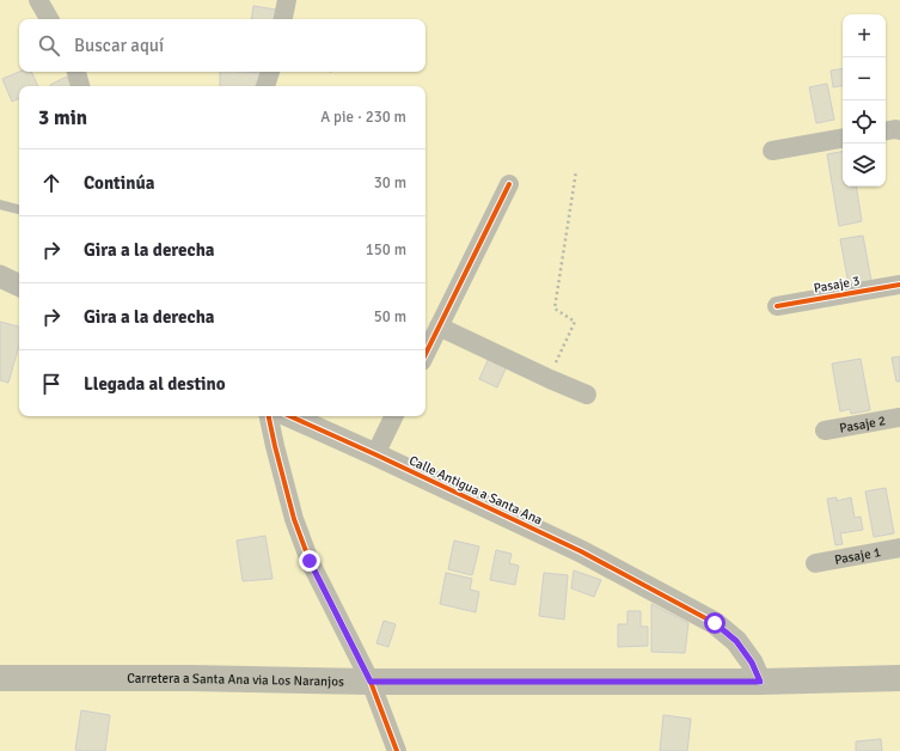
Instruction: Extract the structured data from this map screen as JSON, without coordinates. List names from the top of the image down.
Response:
{
  "streets": {
    "main road": ["Carretera a Santa Ana via Los Naranjos"],
    "street": [
      "Pasaje 3",
      "Pasaje 2",
      "Calle Antigua a Santa Ana",
      "Pasaje 1"
    ]
  },
  "crossings": [
    ["Calle Antigua a Santa Ana", "Carretera a Santa Ana via Los Naranjos"]
  ],
  "page": {
    "map_buttons": ["+", "−"],
    "search": "Buscar aquí",
    "heading": ["3 min", "A pie · 230 m"],
    "list": [
      ["Continúa", "30 m"],
      ["Gira a la derecha", "150 m"],
      ["Gira a la derecha", "50 m"],
      "Llegada al destino"
    ]
  }
}
